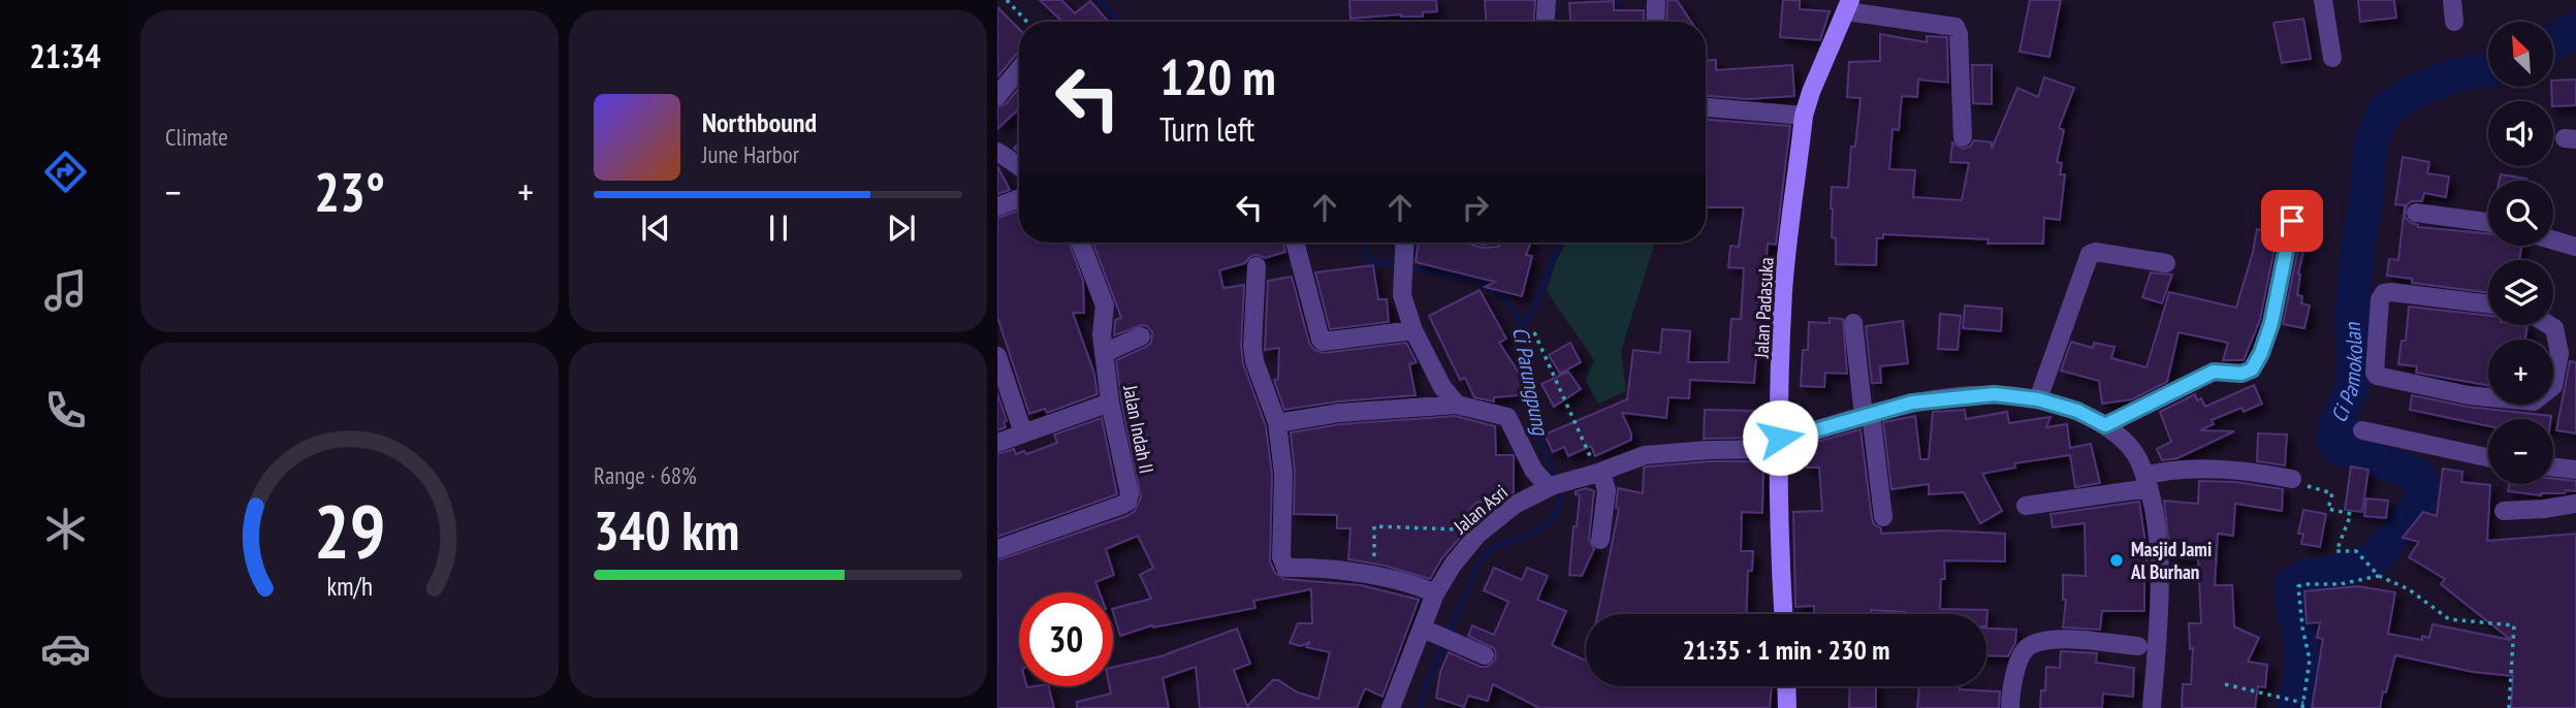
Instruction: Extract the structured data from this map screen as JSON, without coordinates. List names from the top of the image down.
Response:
{
  "streets": {
    "street": ["Jalan Padasuka", "Jalan Indah II", "Jalan Asri"]
  },
  "crossings": [
    ["Jalan Padasuka", "Jalan Asri"]
  ],
  "water": ["Ci Pamokolan", "Ci Parungpung"],
  "places": ["Masjid Jami Al Burhan"],
  "north": "top left",
  "page": {
    "tabs": "21:34",
    "tile": [
      "Climate",
      ["Range · 68%", "340 km"]
    ],
    "map_buttons": ["+", "−"],
    "turn": ["120 m", "Turn left"],
    "song": ["Northbound", "June Harbor"],
    "heat": ["−", "23°", "+"],
    "limit": "30",
    "trip": "21:35 · 1 min · 230 m",
    "gauge": ["29", "km/h"]
  }
}
